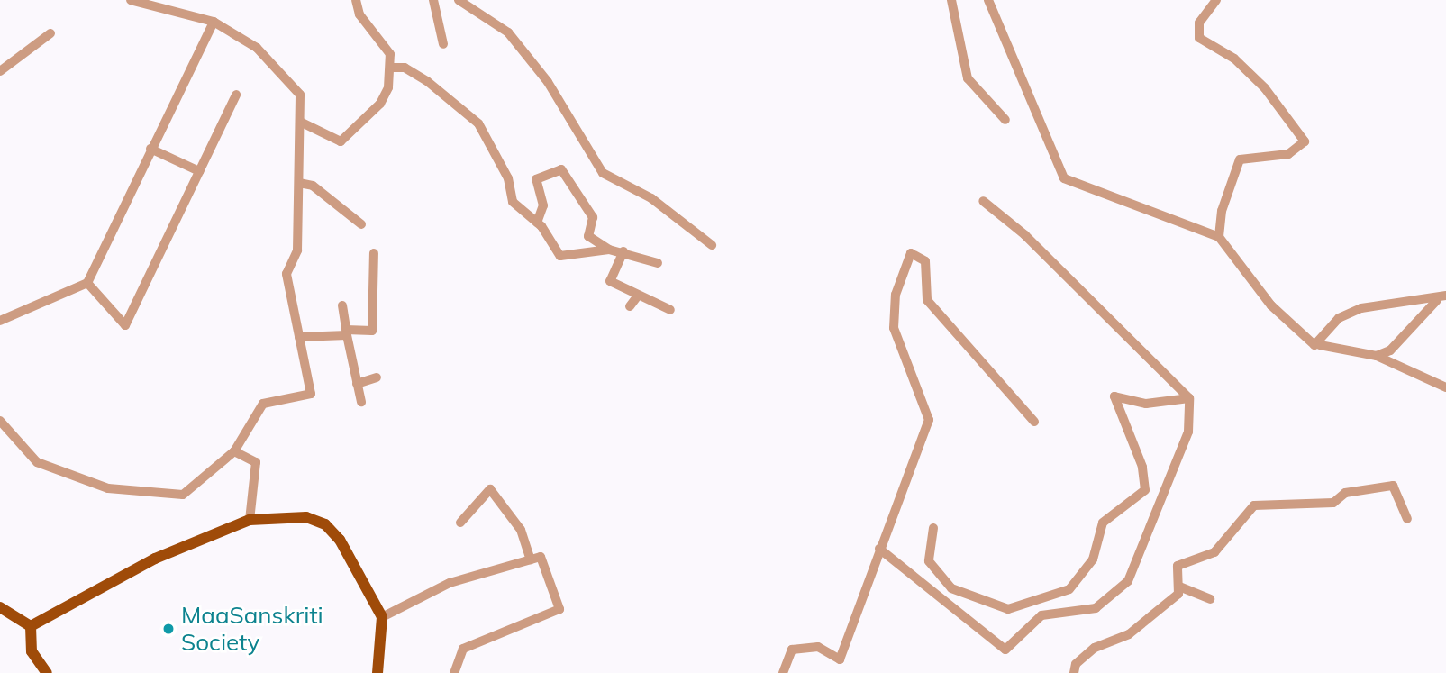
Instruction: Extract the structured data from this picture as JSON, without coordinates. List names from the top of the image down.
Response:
{
  "places": ["MaaSanskriti Society"]
}
